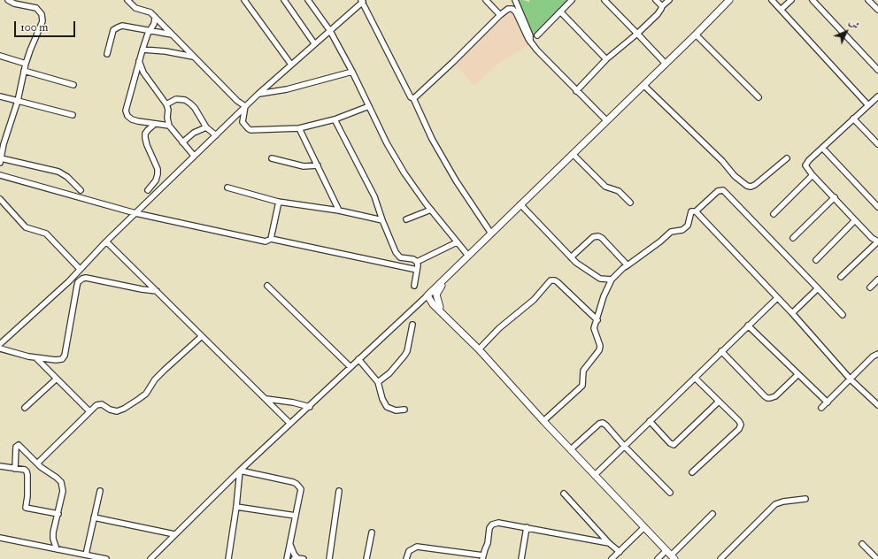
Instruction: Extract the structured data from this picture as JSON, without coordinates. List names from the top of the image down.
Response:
{
  "scale_bar": "100 m",
  "north": "top right"
}
